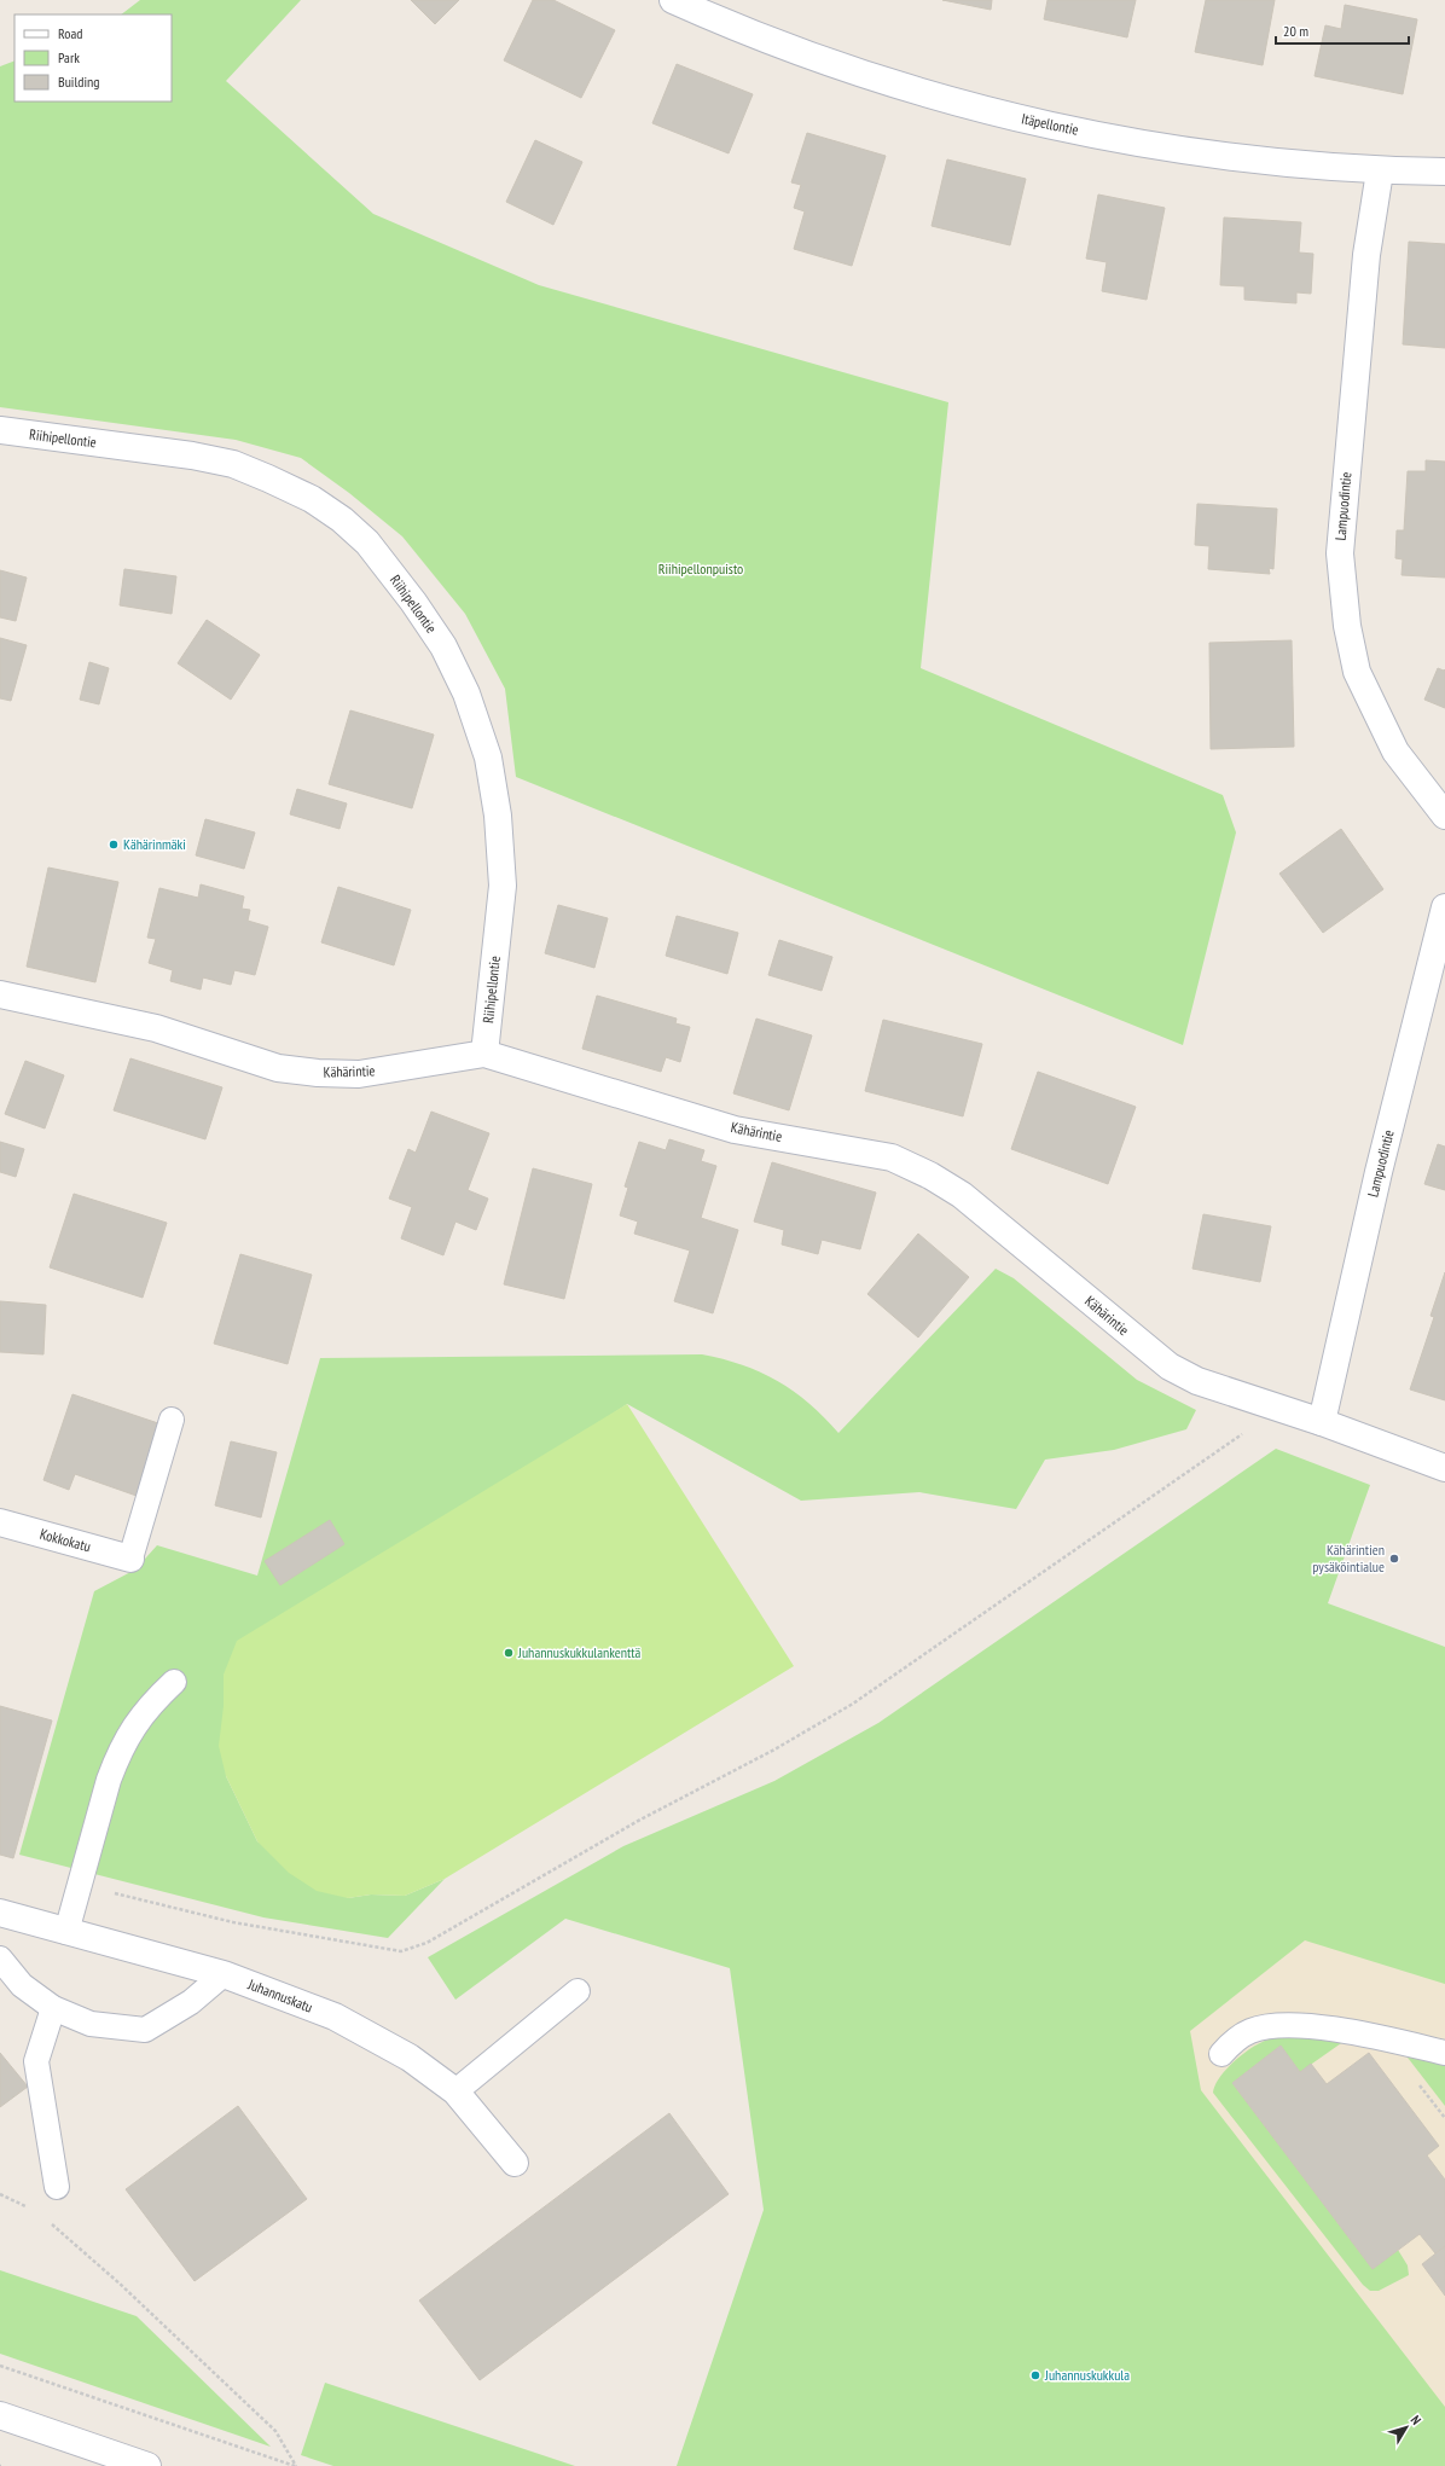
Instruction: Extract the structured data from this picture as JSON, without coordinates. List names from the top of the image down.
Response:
{
  "streets": {
    "street": [
      "Itäpellontie",
      "Riihipellontie",
      "Lampuodintie",
      "Kähärintie",
      "Kokkokatu",
      "Juhannuskatu"
    ]
  },
  "crossings": [
    ["Itäpellontie", "Lampuodintie"],
    ["Riihipellontie", "Kähärintie"],
    ["Lampuodintie", "Kähärintie"]
  ],
  "parks": ["Riihipellonpuisto"],
  "places": [
    "Kähärinmäki",
    "Kähärintien pysäköintialue",
    "Juhannuskukkulankenttä",
    "Juhannuskukkula"
  ],
  "legend": ["Road", "Park", "Building"],
  "scale_bar": "20 m",
  "north": "top right"
}
